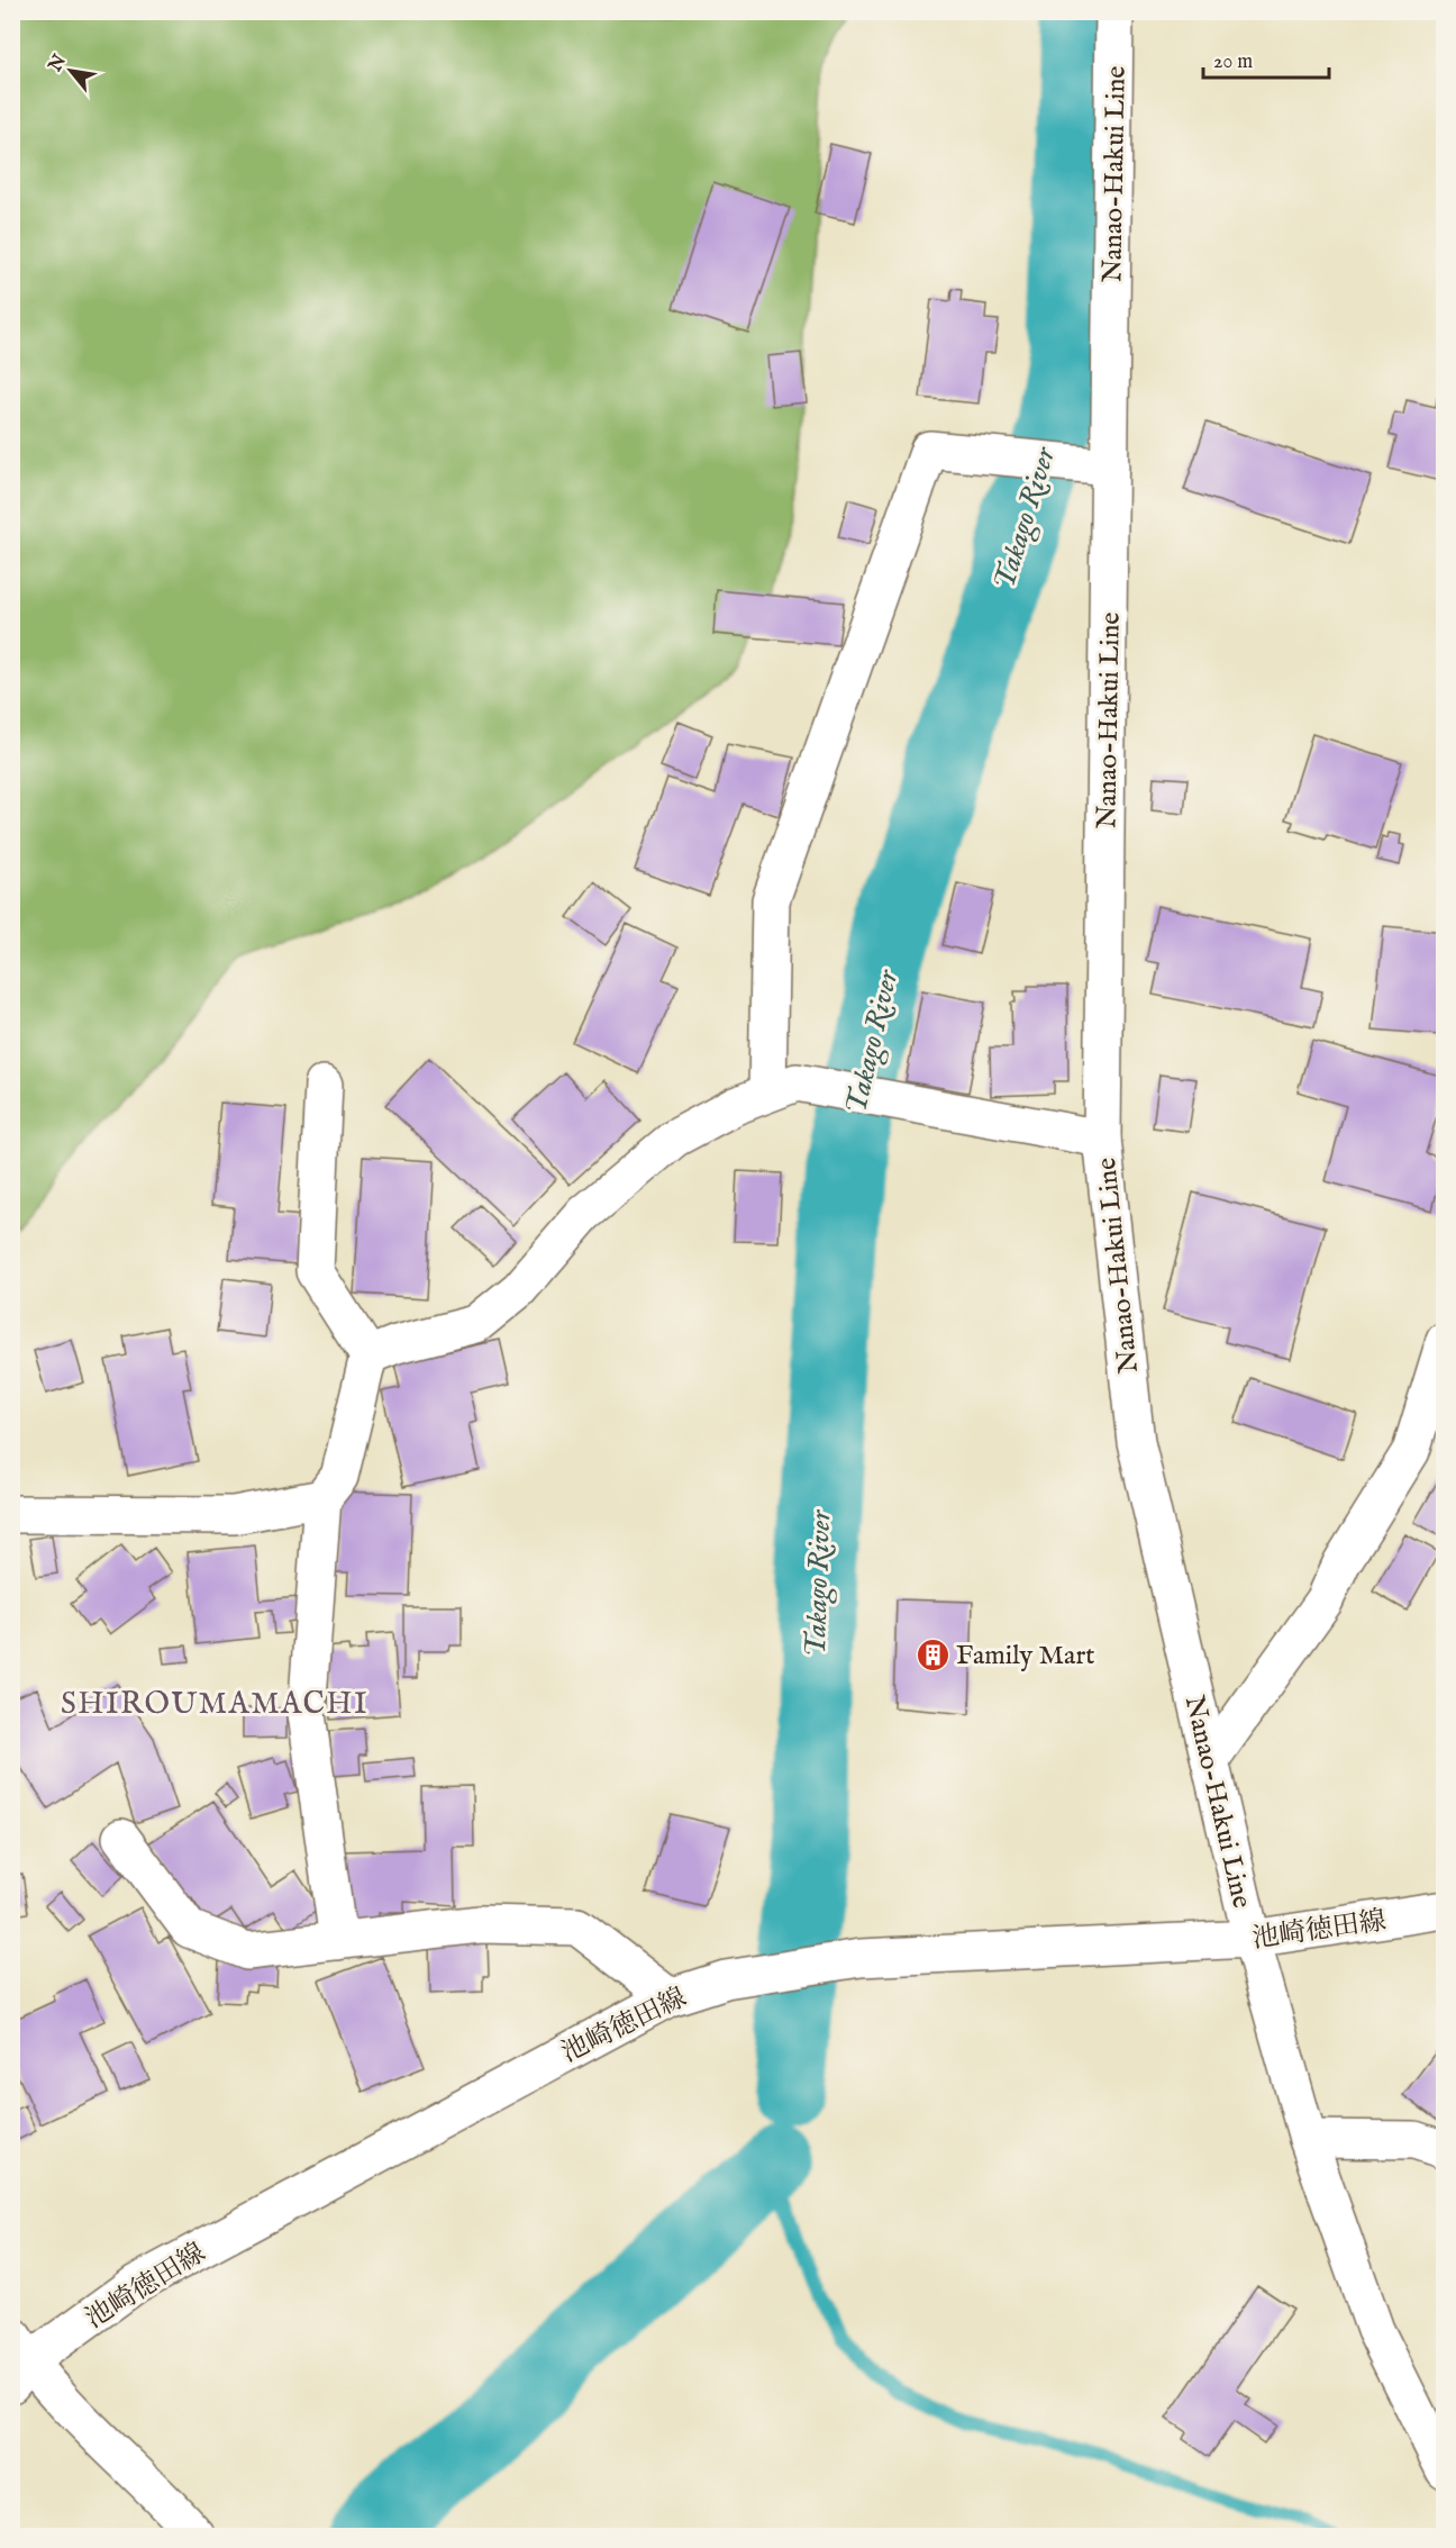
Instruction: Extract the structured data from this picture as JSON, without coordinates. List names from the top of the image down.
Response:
{
  "streets": {
    "main road": ["Nanao-Hakui Line", "池崎徳田線"]
  },
  "crossings": [
    ["Nanao-Hakui Line", "池崎徳田線"]
  ],
  "districts": ["SHIROUMAMACHI"],
  "water": ["Takago River"],
  "places": {
    "building": ["Family Mart"]
  },
  "scale_bar": "20 m",
  "north": "top left"
}
